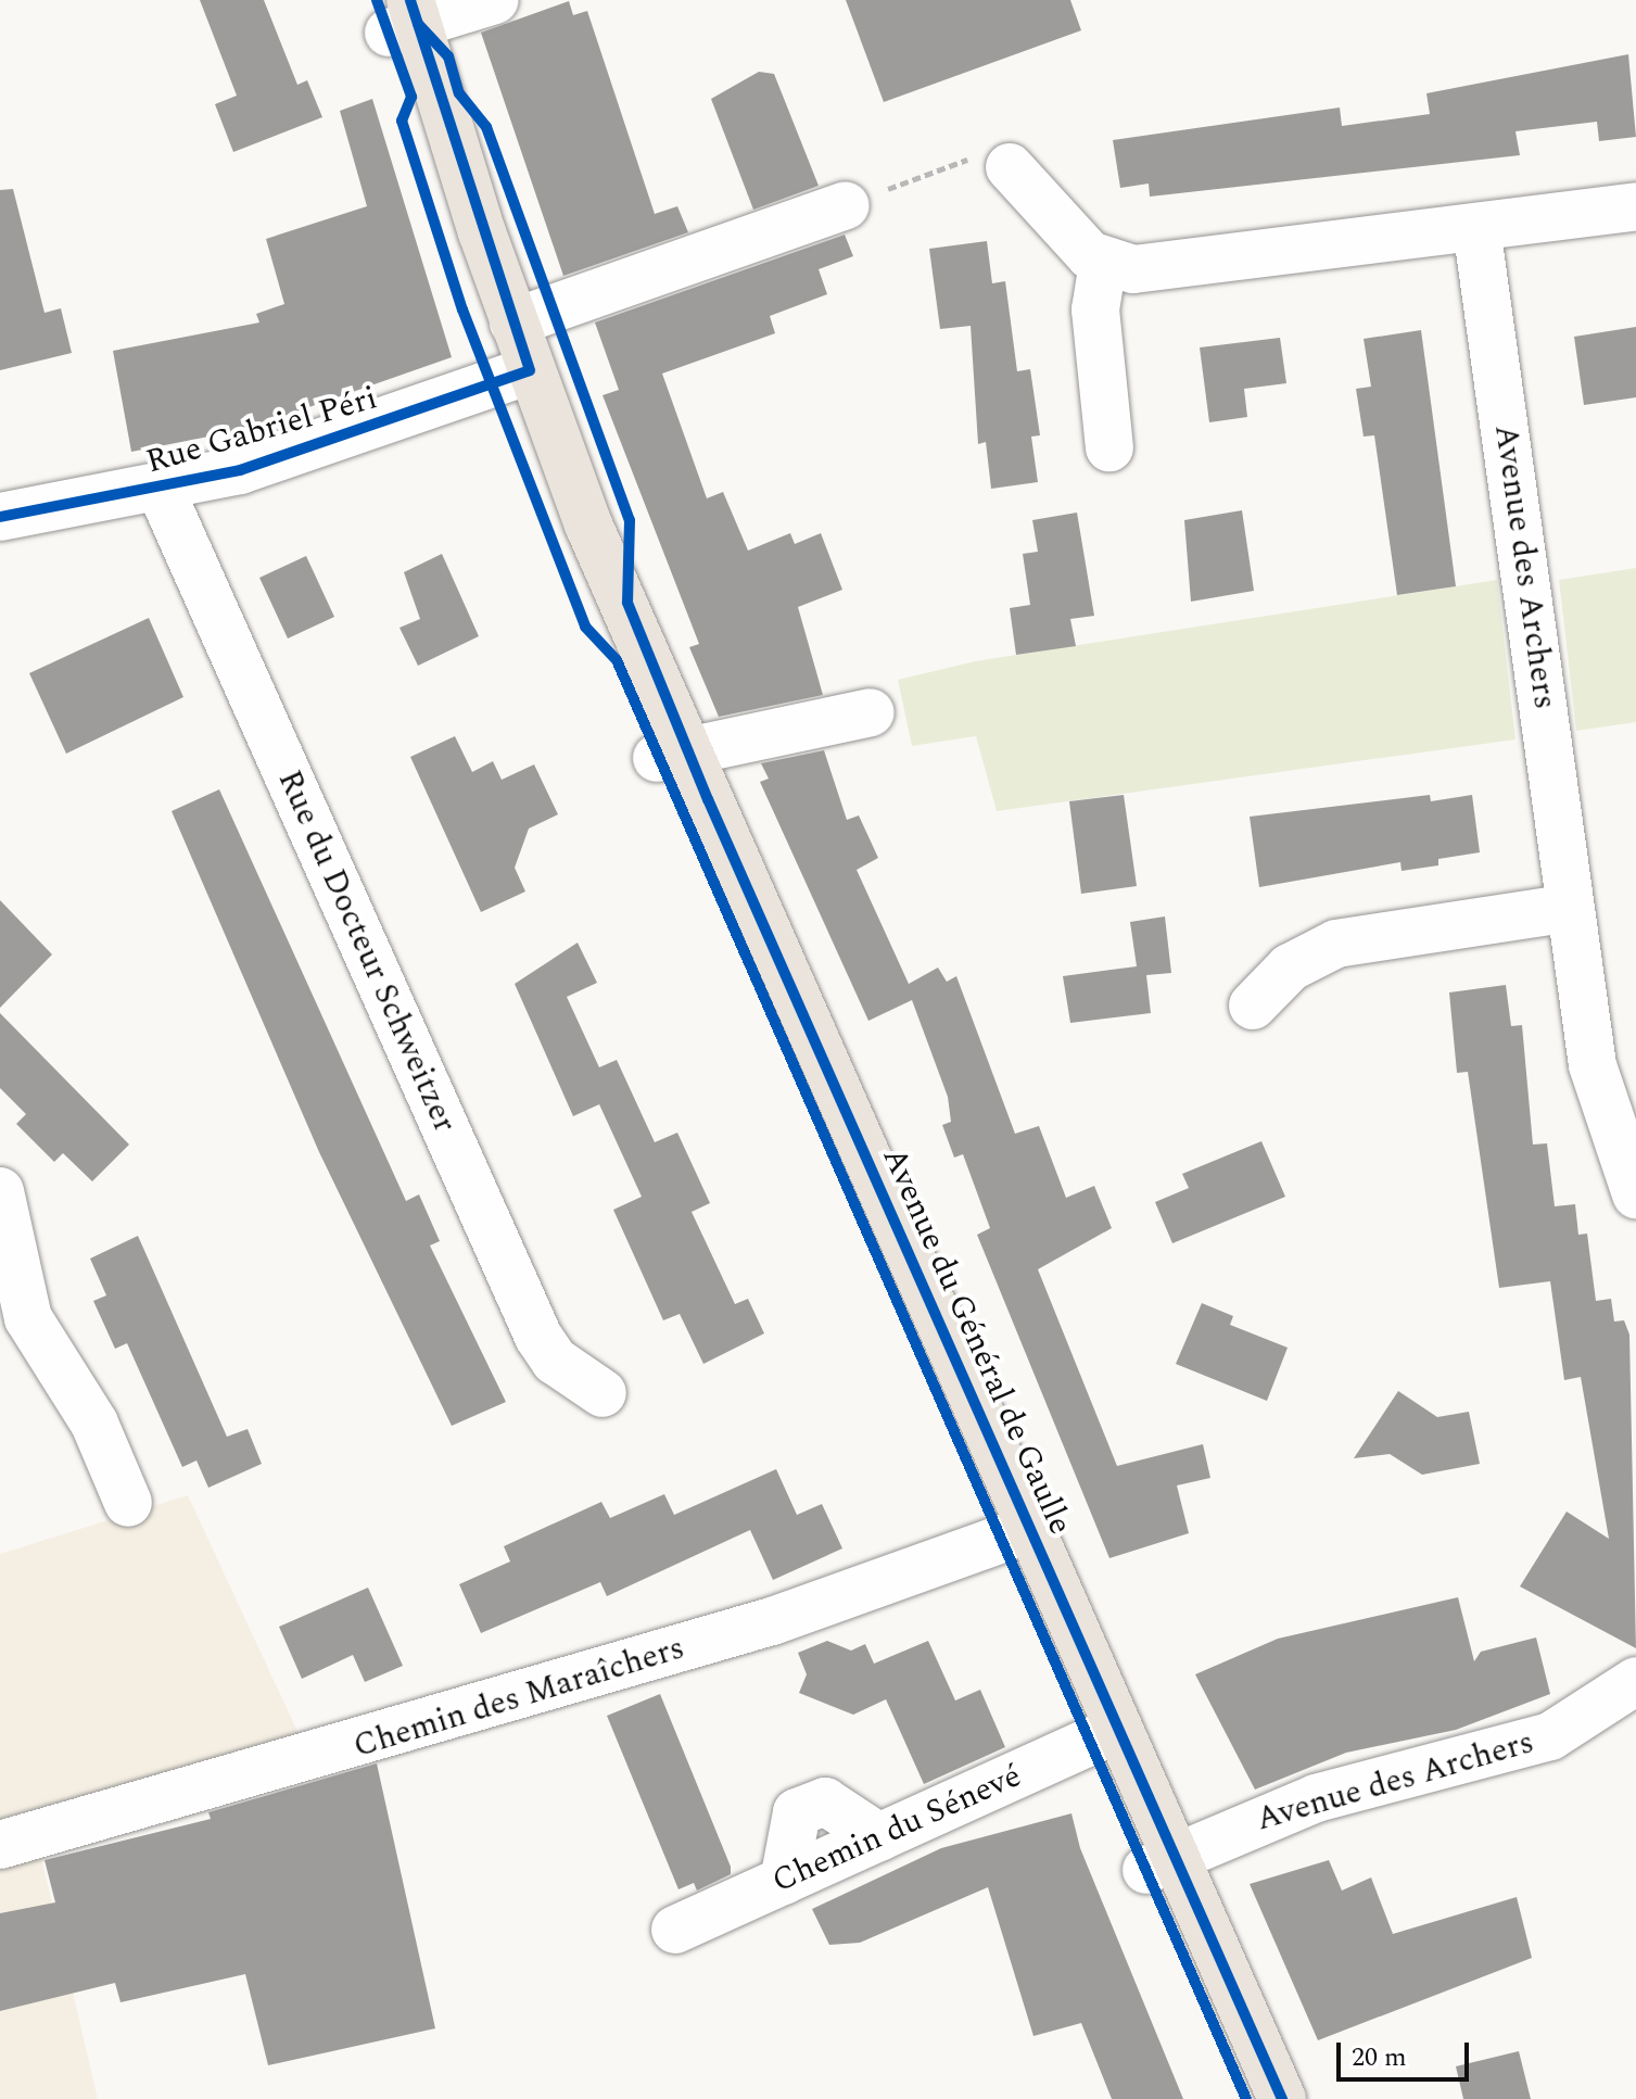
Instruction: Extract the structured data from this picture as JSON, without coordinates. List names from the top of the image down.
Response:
{
  "streets": {
    "main road": ["Avenue du Général de Gaulle"],
    "street": [
      "Rue Gabriel Péri",
      "Avenue des Archers",
      "Rue du Docteur Schweitzer",
      "Chemin des Maraîchers",
      "Chemin du Sénevé"
    ]
  },
  "crossings": [
    ["Rue Gabriel Péri", "Rue du Docteur Schweitzer"],
    ["Rue Gabriel Péri", "Avenue du Général de Gaulle"],
    ["Avenue des Archers", "Avenue du Général de Gaulle"],
    ["Avenue du Général de Gaulle", "Chemin des Maraîchers"],
    ["Avenue du Général de Gaulle", "Chemin du Sénevé"]
  ],
  "scale_bar": "20 m"
}
